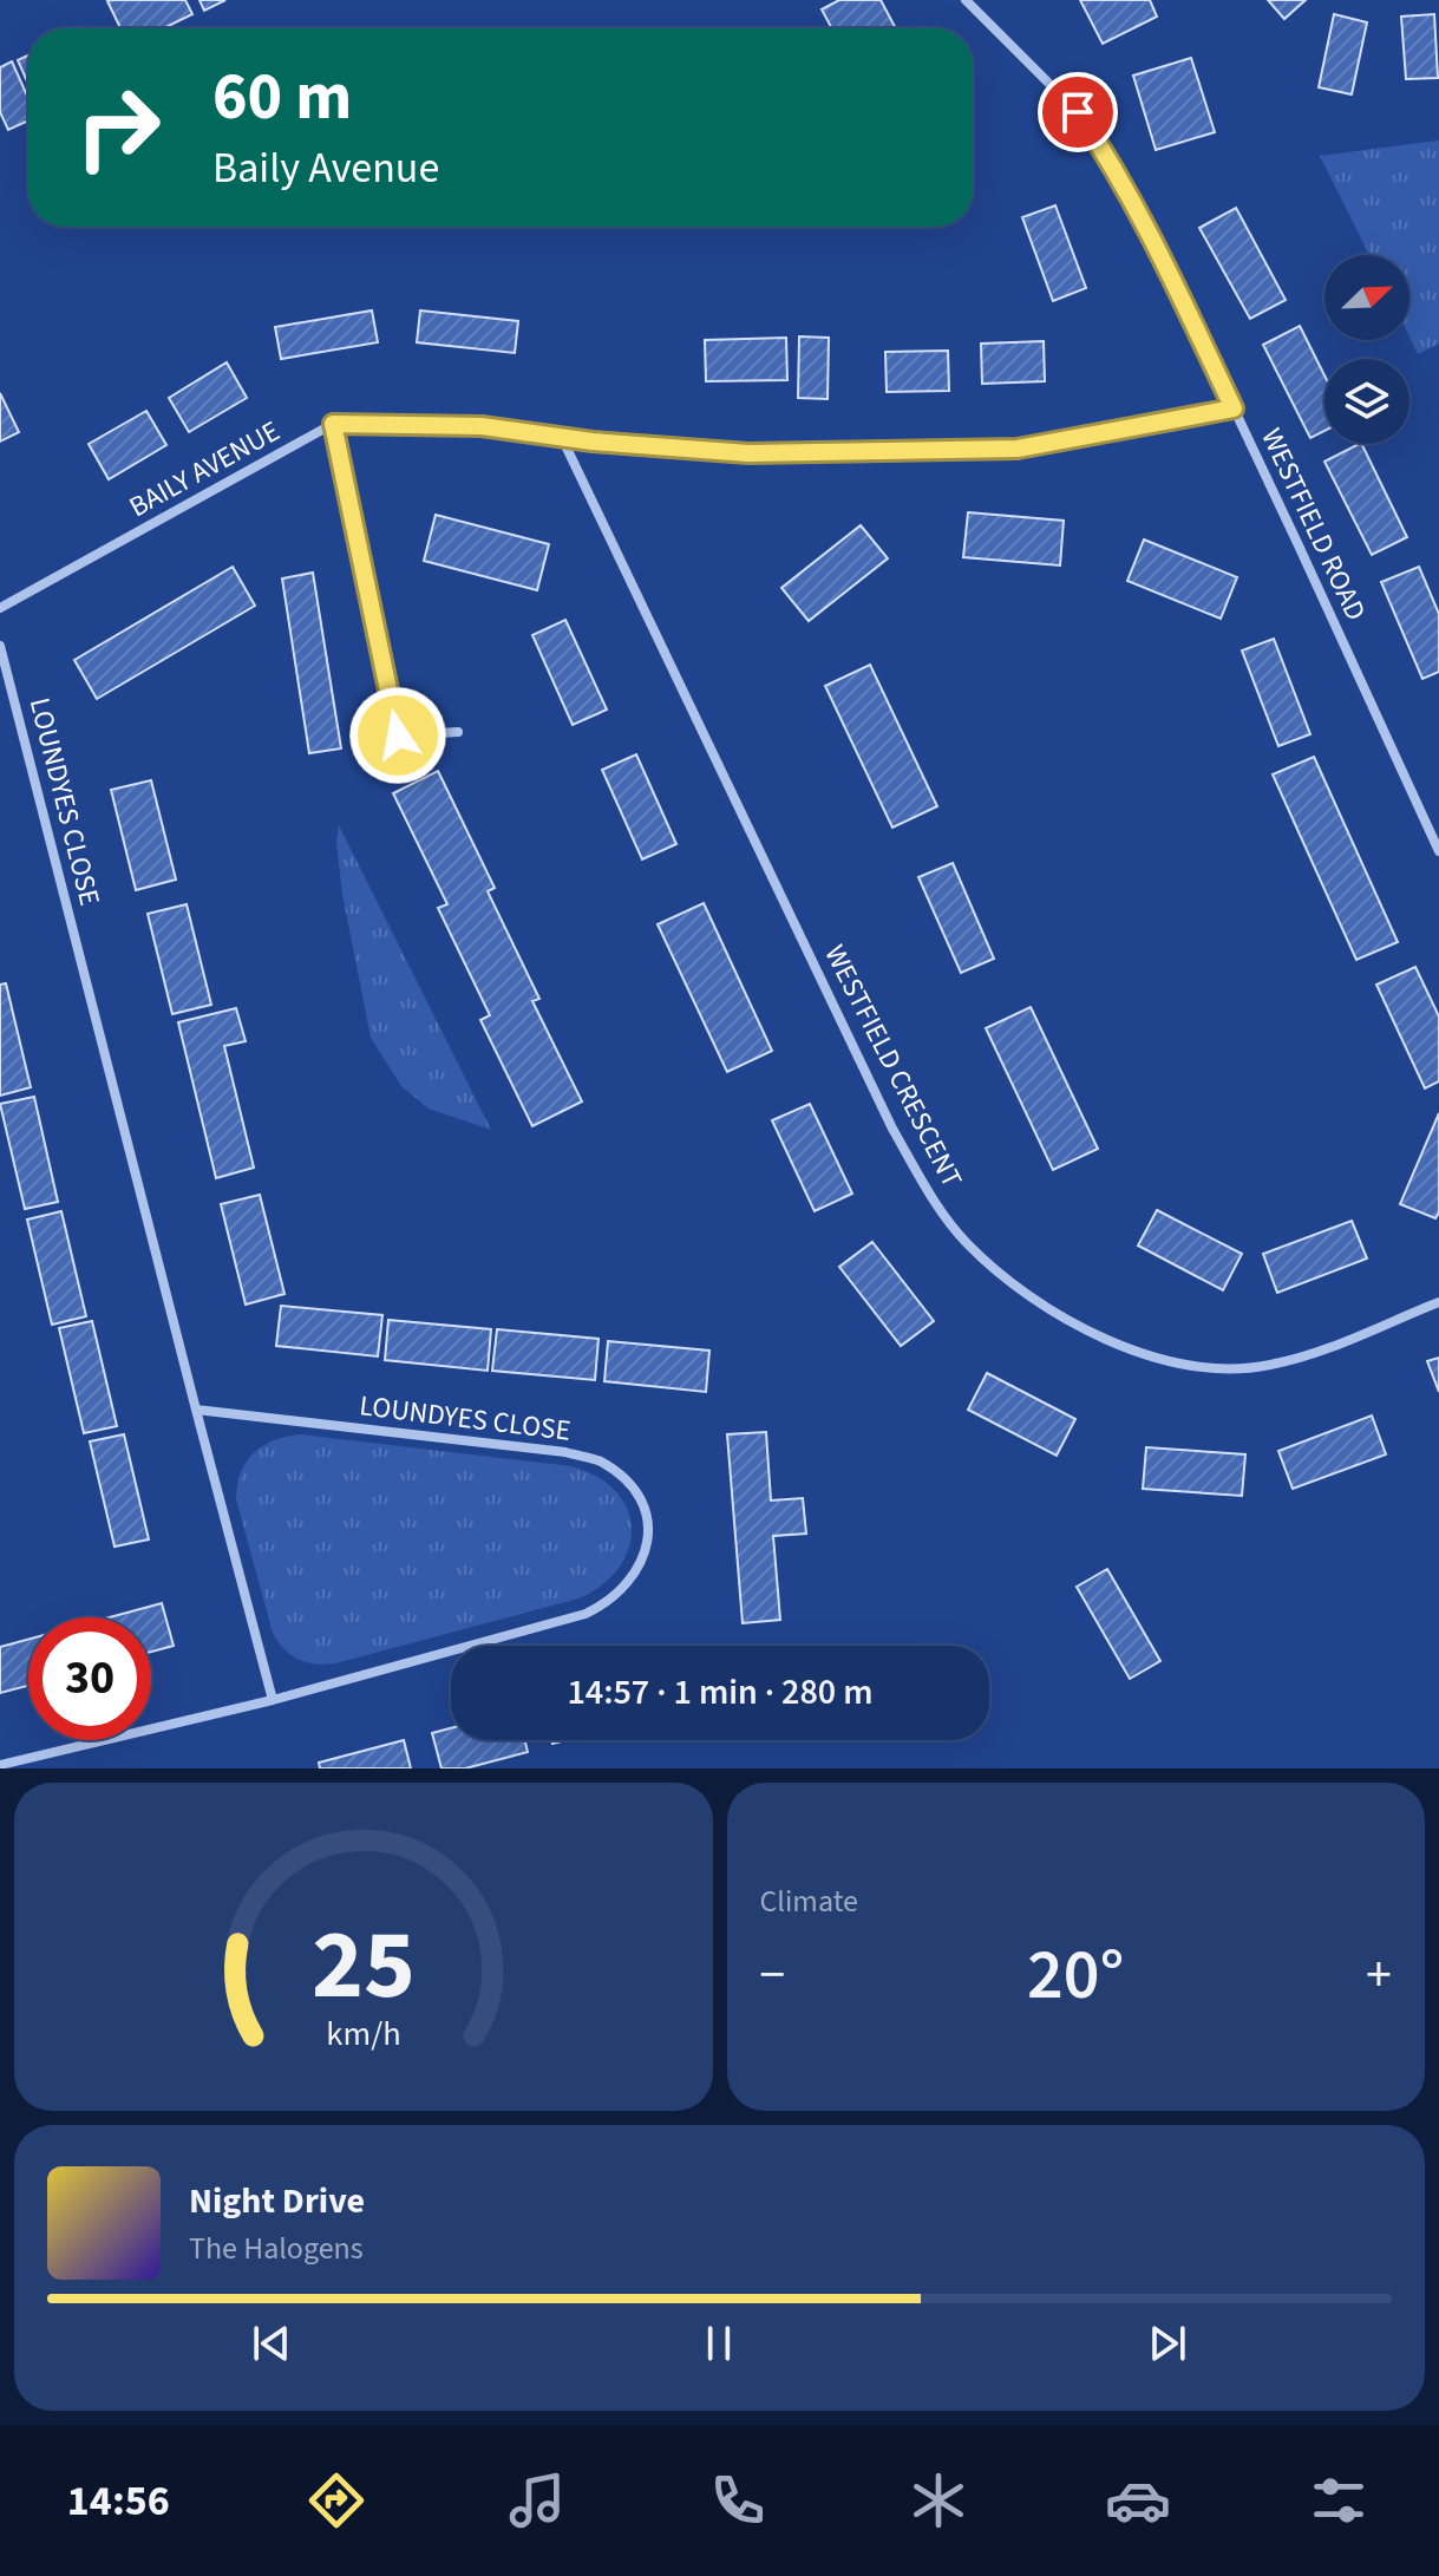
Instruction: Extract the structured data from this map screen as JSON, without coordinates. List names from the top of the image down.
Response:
{
  "streets": {
    "street": [
      "BAILY AVENUE",
      "WESTFIELD ROAD",
      "LOUNDYES CLOSE",
      "WESTFIELD CRESCENT"
    ]
  },
  "crossings": [
    ["BAILY AVENUE", "WESTFIELD ROAD"],
    ["BAILY AVENUE", "WESTFIELD CRESCENT"]
  ],
  "north": "top right",
  "page": {
    "turn": ["60 m", "Baily Avenue"],
    "limit": "30",
    "trip": "14:57 · 1 min · 280 m",
    "tile": "Climate",
    "heat": ["−", "20°", "+"],
    "song": ["Night Drive", "The Halogens"],
    "tabs": "14:56",
    "gauge": ["25", "km/h"]
  }
}
